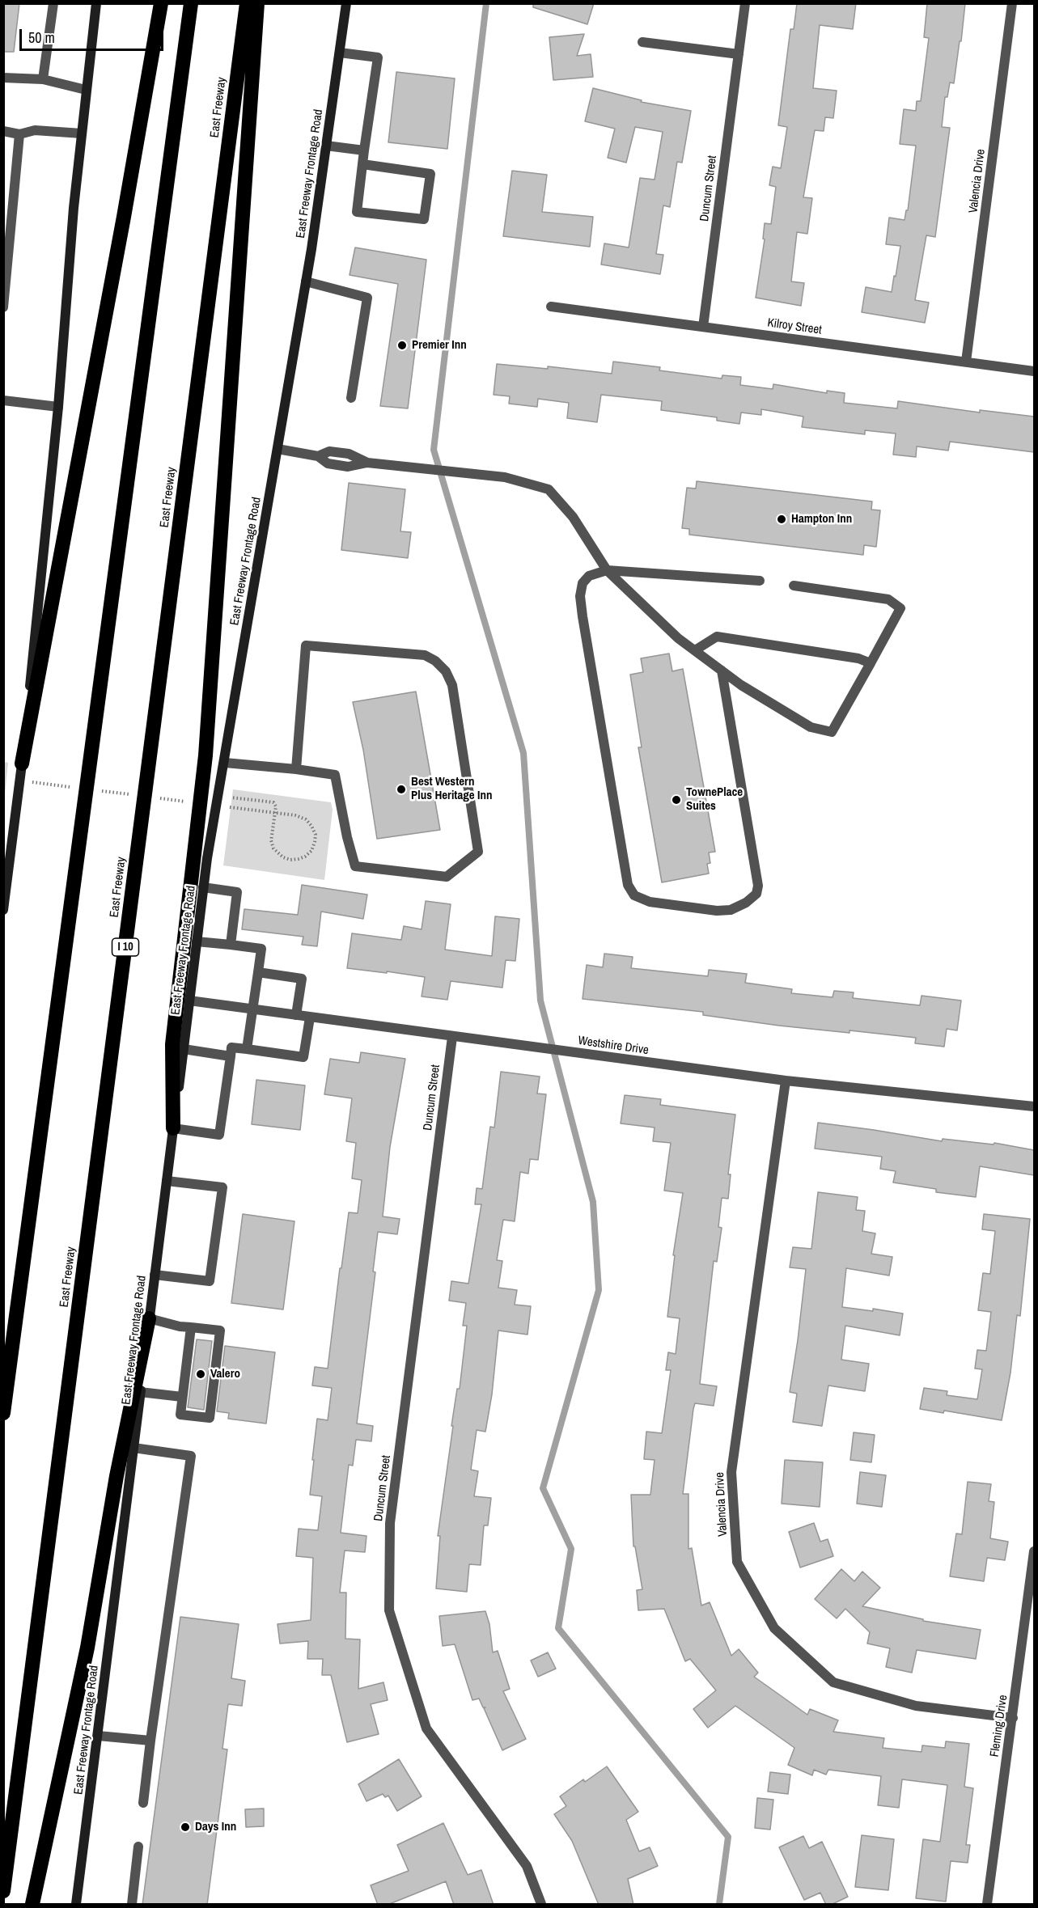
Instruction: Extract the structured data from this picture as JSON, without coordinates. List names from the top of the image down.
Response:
{
  "streets": {
    "highway": ["East Freeway", "I 10"],
    "main road": ["East Freeway Frontage Road"],
    "street": [
      "Valencia Drive",
      "Duncum Street",
      "Kilroy Street",
      "Westshire Drive",
      "Fleming Drive"
    ]
  },
  "crossings": [
    ["East Freeway Frontage Road", "Westshire Drive"],
    ["Valencia Drive", "Kilroy Street"],
    ["Valencia Drive", "Westshire Drive"],
    ["Valencia Drive", "Fleming Drive"],
    ["Duncum Street", "Kilroy Street"],
    ["Duncum Street", "Westshire Drive"]
  ],
  "places": [
    "Premier Inn",
    "Hampton Inn",
    "Best Western Plus Heritage Inn",
    "TownePlace Suites",
    "Valero",
    "Days Inn"
  ],
  "scale_bar": "50 m"
}
